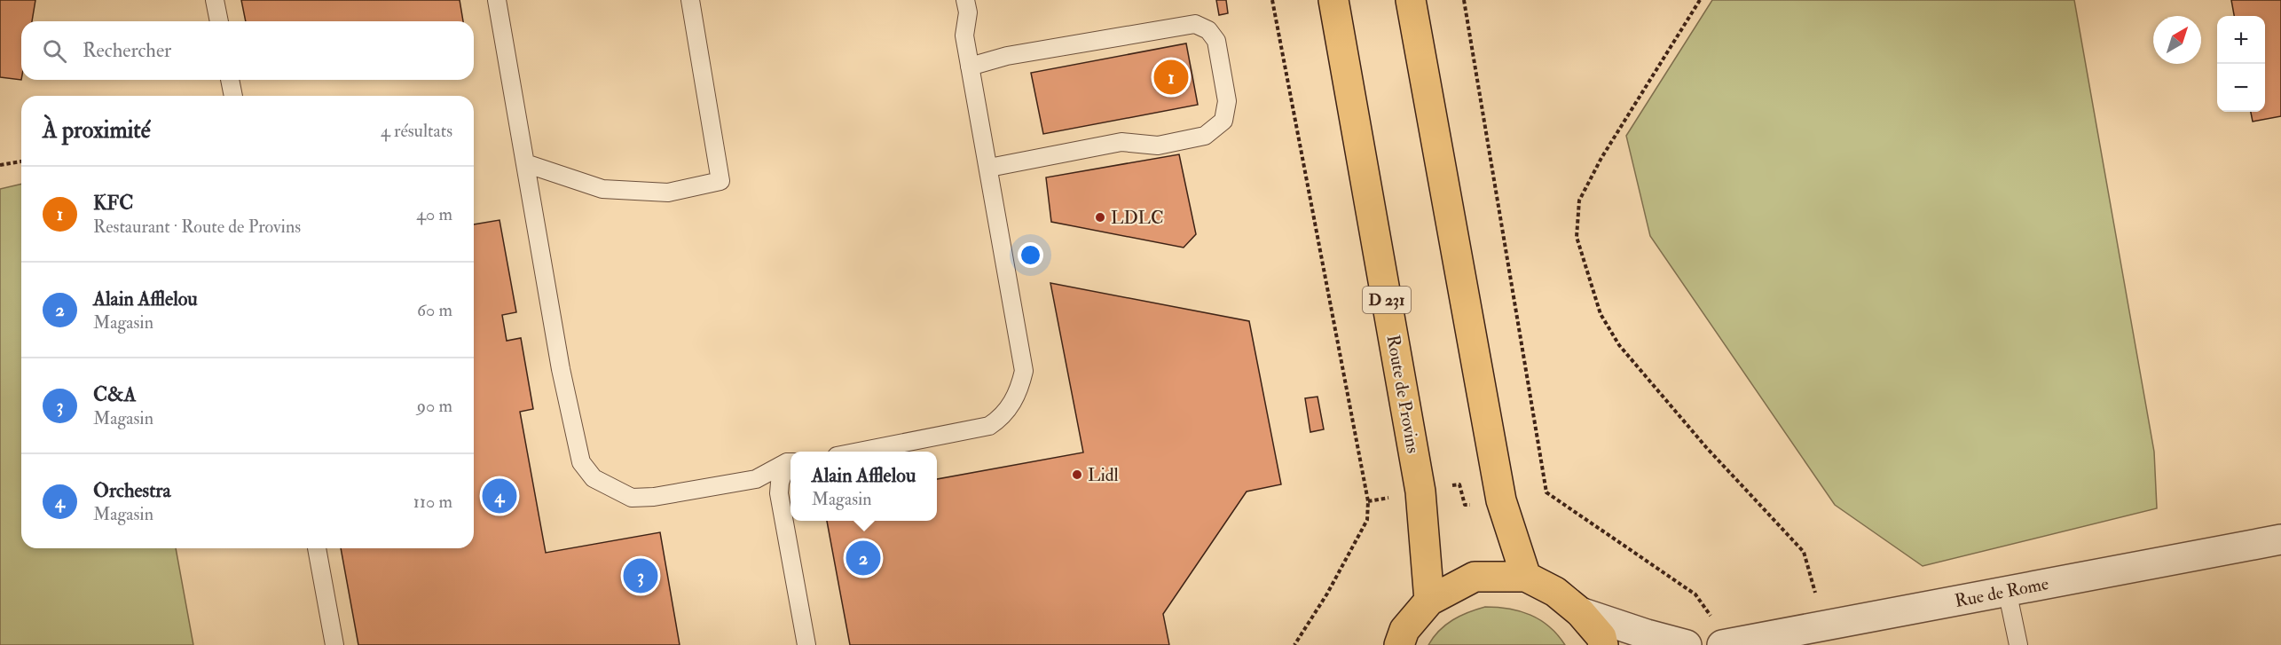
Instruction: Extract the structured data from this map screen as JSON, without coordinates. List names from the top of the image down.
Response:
{
  "streets": {
    "main road": ["D 231", "Route de Provins"],
    "street": ["Rue de Rome"]
  },
  "places": ["LDLC", "Lidl"],
  "north": "top right",
  "page": {
    "map_buttons": ["+", "−"],
    "search": "Rechercher",
    "pins": [
      "1",
      "4",
      "2",
      "3"
    ],
    "heading": ["À proximité", "4 résultats"],
    "list": [
      {
        "mark": "1",
        "name": "KFC",
        "note": "Restaurant · Route de Provins",
        "value": "40 m"
      },
      {
        "mark": "2",
        "name": "Alain Afflelou",
        "note": "Magasin",
        "value": "60 m"
      },
      {
        "mark": "3",
        "name": "C&A",
        "note": "Magasin",
        "value": "90 m"
      },
      {
        "mark": "4",
        "name": "Orchestra",
        "note": "Magasin",
        "value": "110 m"
      }
    ],
    "popup": ["Alain Afflelou", "Magasin"]
  }
}
